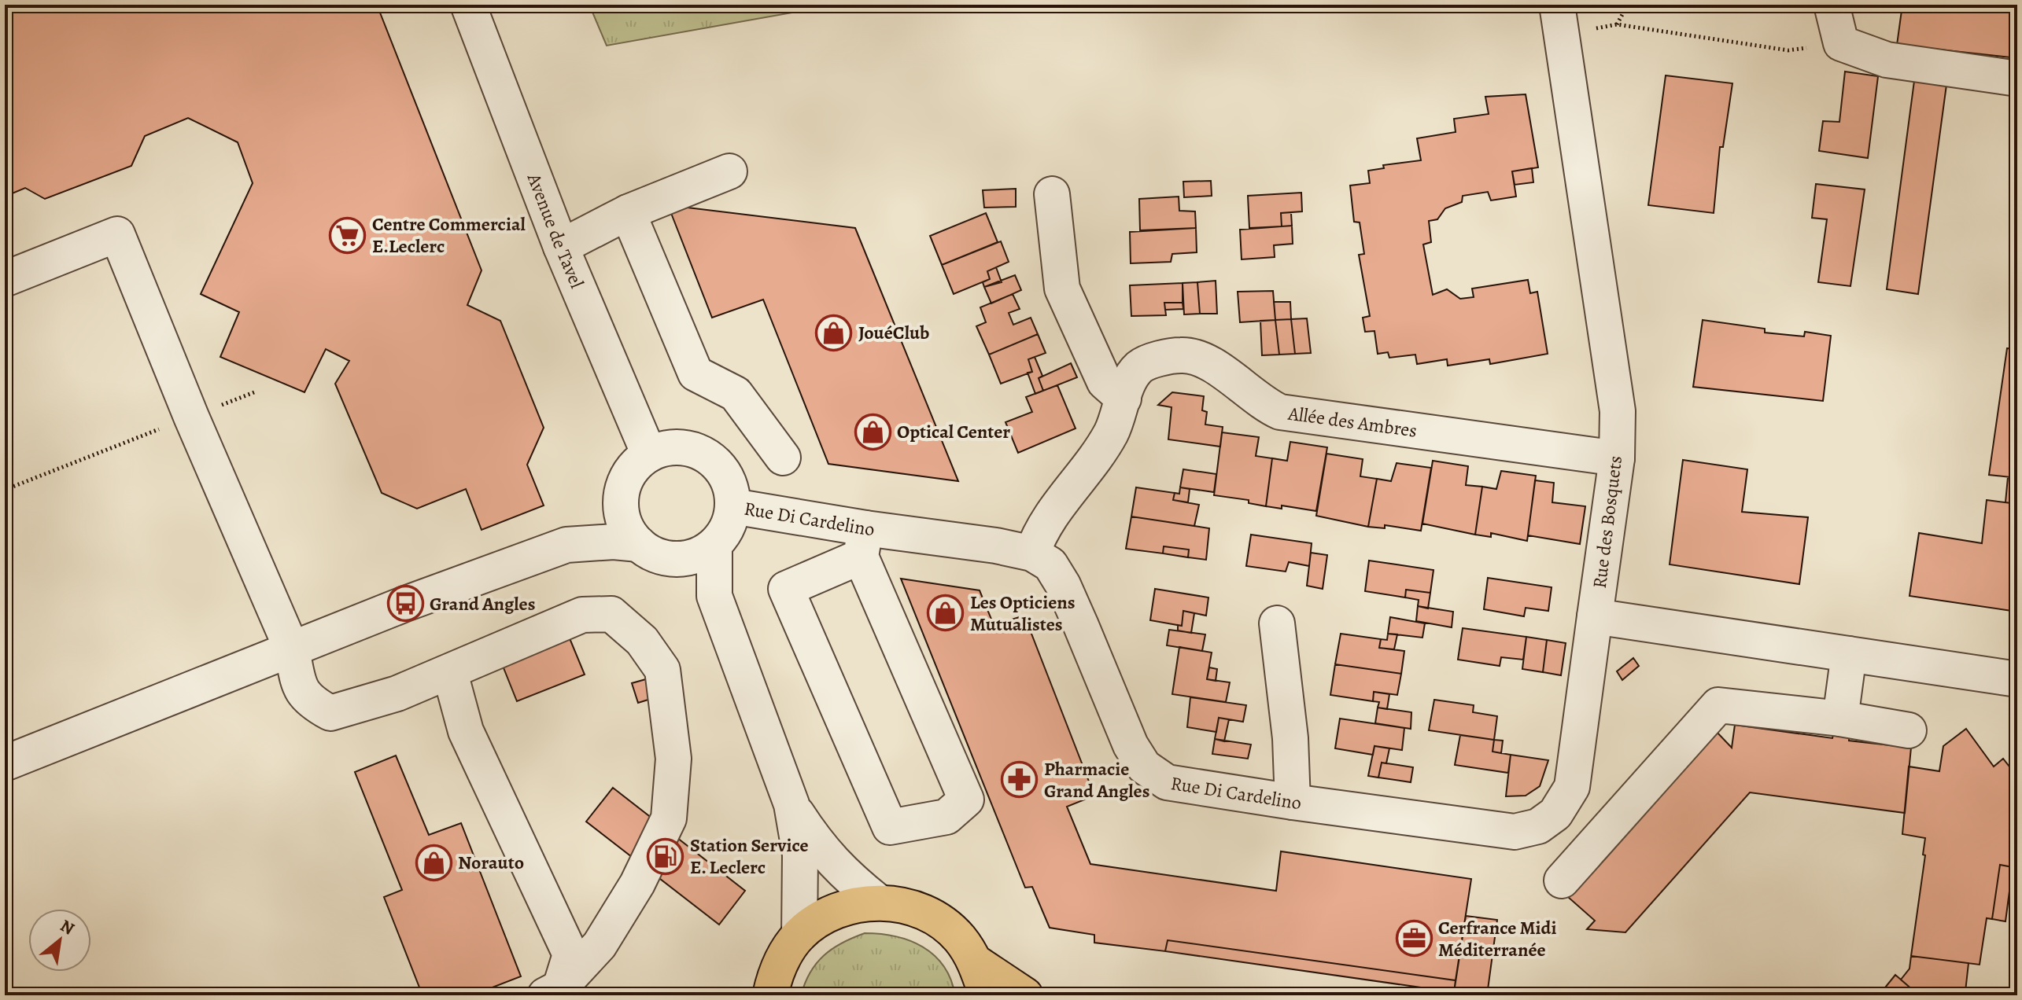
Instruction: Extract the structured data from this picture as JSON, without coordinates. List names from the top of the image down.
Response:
{
  "streets": {
    "street": [
      "Avenue de Tavel",
      "Allée des Ambres",
      "Rue Di Cardelino",
      "Rue des Bosquets"
    ]
  },
  "crossings": [
    ["Avenue de Tavel", "Rue Di Cardelino"],
    ["Allée des Ambres", "Rue Di Cardelino"],
    ["Allée des Ambres", "Rue des Bosquets"],
    ["Rue Di Cardelino", "Rue des Bosquets"]
  ],
  "places": {
    "supermarket": ["Centre Commercial E.Leclerc"],
    "shop": [
      "JouéClub",
      "Optical Center",
      "Les Opticiens Mutualistes",
      "Norauto"
    ],
    "bus stop": ["Grand Angles"],
    "pharmacy": ["Pharmacie Grand Angles"],
    "fuel station": ["Station Service E. Leclerc"],
    "office": ["Cerfrance Midi Méditerranée"]
  },
  "north": "top right"
}
